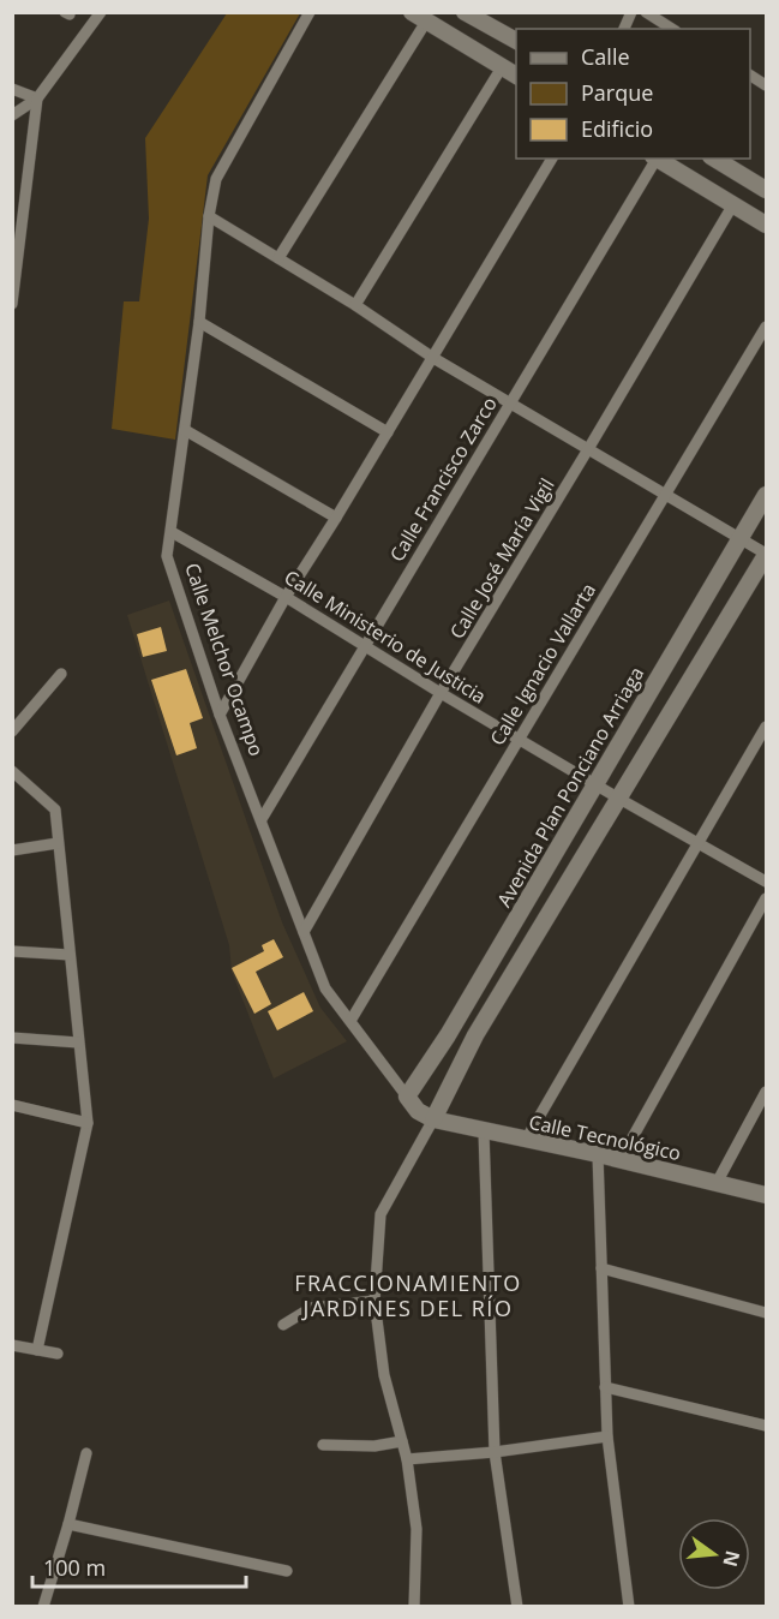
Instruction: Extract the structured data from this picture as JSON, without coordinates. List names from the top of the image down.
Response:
{
  "streets": {
    "street": [
      "Calle Francisco Zarco",
      "Calle José María Vigil",
      "Calle Ministerio de Justicia",
      "Calle Melchor Ocampo",
      "Calle Ignacio Vallarta",
      "Avenida Plan Ponciano Arriaga",
      "Calle Tecnológico"
    ]
  },
  "crossings": [
    ["Calle Francisco Zarco", "Calle Ministerio de Justicia"],
    ["Calle Francisco Zarco", "Calle Melchor Ocampo"],
    ["Calle José María Vigil", "Calle Ministerio de Justicia"],
    ["Calle José María Vigil", "Calle Melchor Ocampo"],
    ["Calle Ministerio de Justicia", "Calle Melchor Ocampo"],
    ["Calle Ministerio de Justicia", "Calle Ignacio Vallarta"],
    ["Calle Ministerio de Justicia", "Avenida Plan Ponciano Arriaga"],
    ["Calle Melchor Ocampo", "Calle Ignacio Vallarta"],
    ["Calle Melchor Ocampo", "Avenida Plan Ponciano Arriaga"],
    ["Calle Melchor Ocampo", "Calle Tecnológico"]
  ],
  "districts": ["FRACCIONAMIENTO JARDINES DEL RÍO"],
  "legend": ["Calle", "Parque", "Edificio"],
  "scale_bar": "100 m",
  "north": "right"
}
